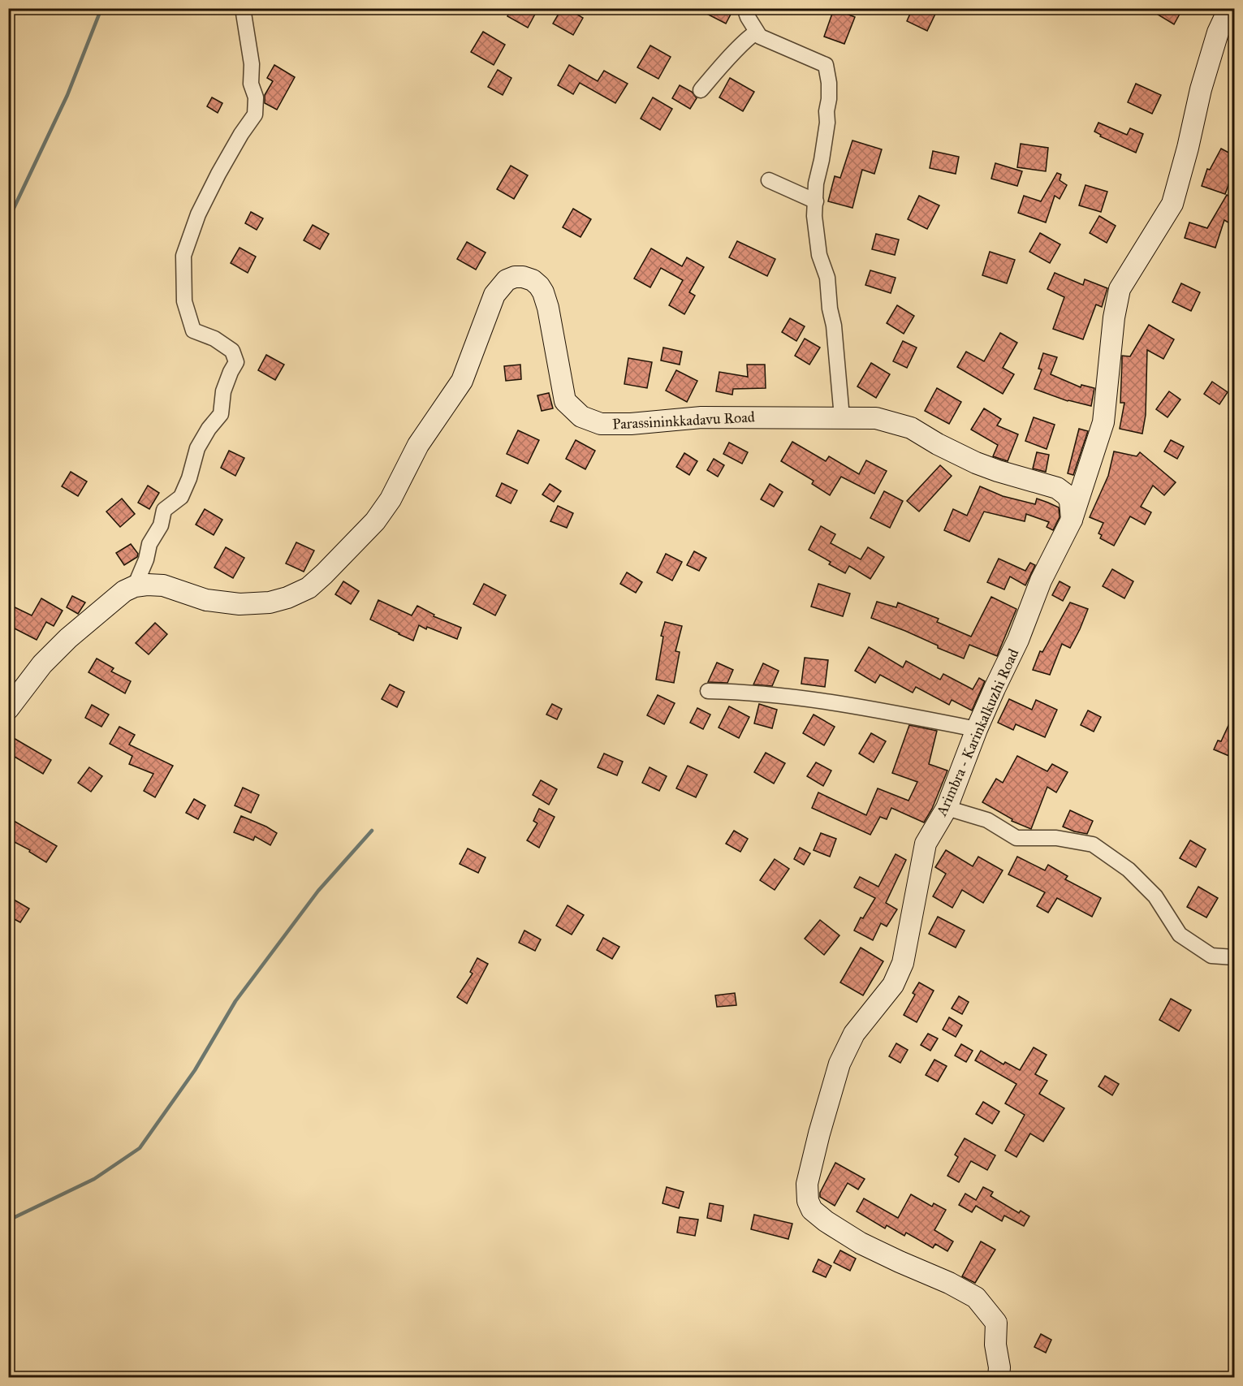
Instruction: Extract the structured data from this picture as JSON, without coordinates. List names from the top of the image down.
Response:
{
  "streets": {
    "main road": ["Parassininkkadavu Road", "Arimbra - Karinkalkuzhi Road"]
  },
  "crossings": [
    ["Parassininkkadavu Road", "Arimbra - Karinkalkuzhi Road"]
  ]
}
